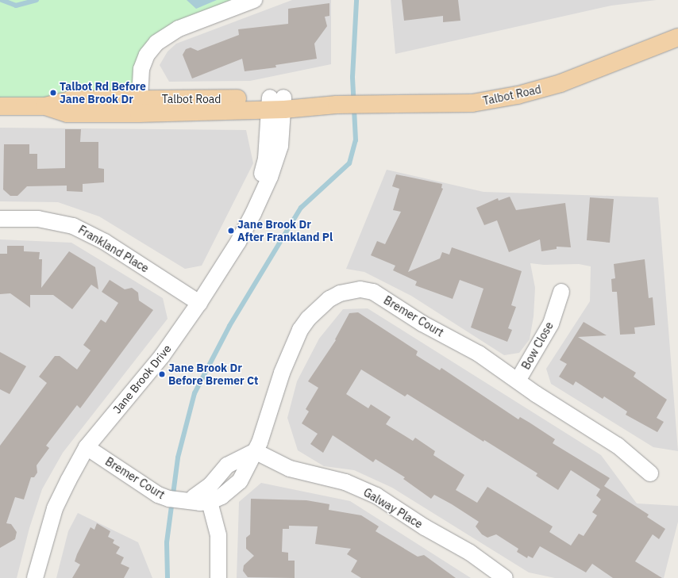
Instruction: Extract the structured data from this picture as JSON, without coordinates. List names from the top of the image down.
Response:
{
  "streets": {
    "main road": ["Talbot Road"],
    "street": [
      "Frankland Place",
      "Bremer Court",
      "Bow Close",
      "Jane Brook Drive",
      "Galway Place"
    ]
  },
  "crossings": [
    ["Talbot Road", "Jane Brook Drive"],
    ["Frankland Place", "Jane Brook Drive"],
    ["Bremer Court", "Bow Close"],
    ["Bremer Court", "Jane Brook Drive"],
    ["Bremer Court", "Galway Place"]
  ],
  "places": ["Talbot Rd Before Jane Brook Dr", "Jane Brook Dr After Frankland Pl", "Jane Brook Dr Before Bremer Ct"]
}
